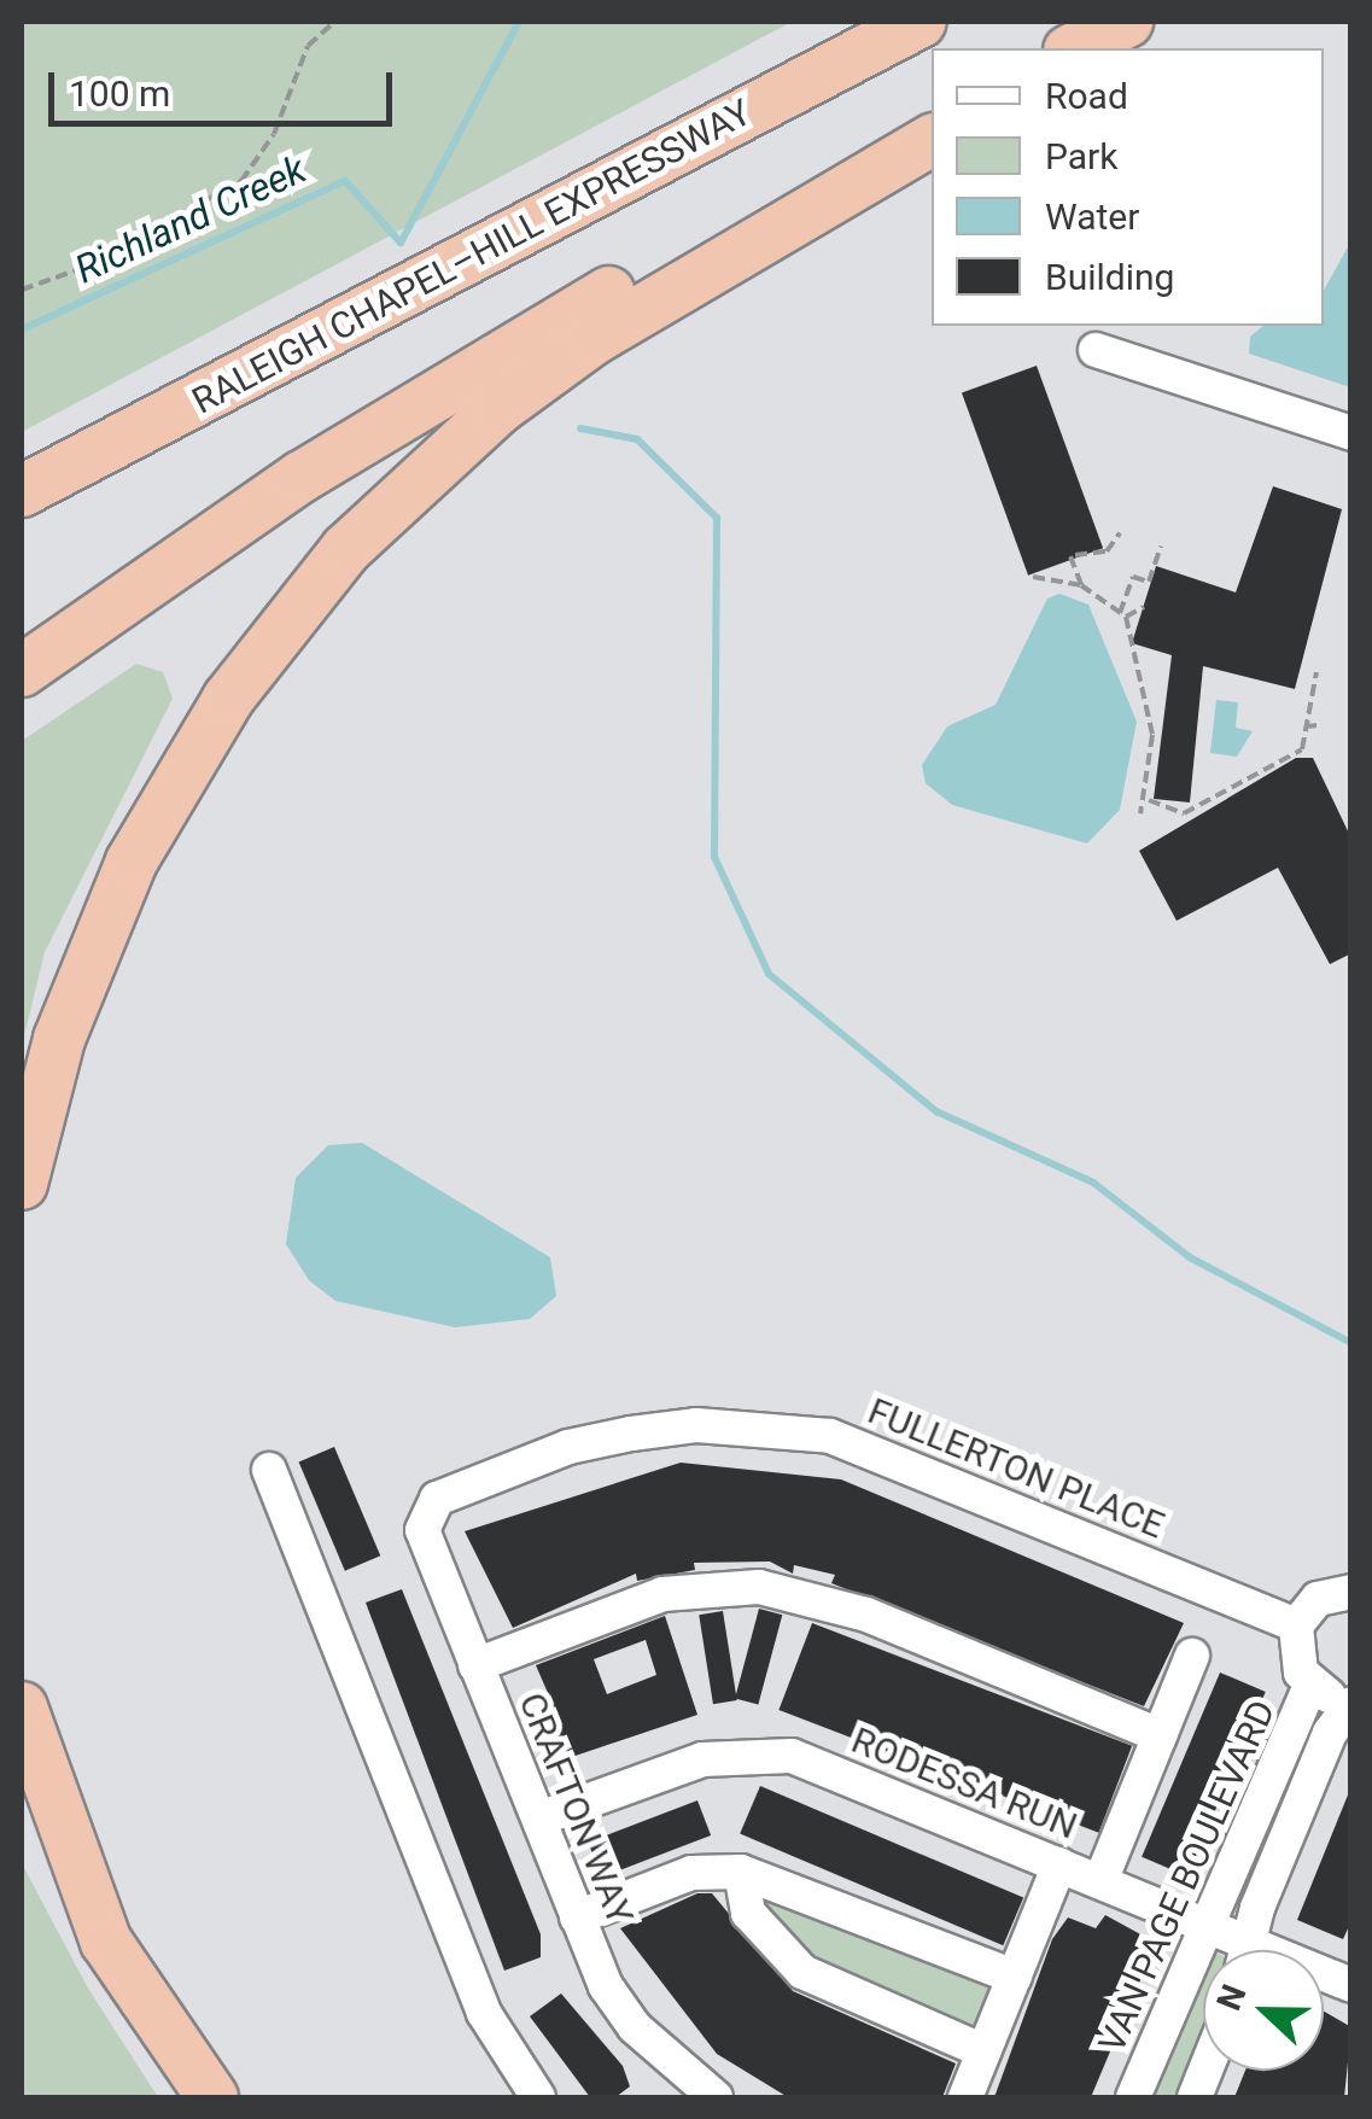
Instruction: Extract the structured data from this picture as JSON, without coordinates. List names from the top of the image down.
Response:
{
  "streets": {
    "highway": ["RALEIGH CHAPEL–HILL EXPRESSWAY"],
    "street": [
      "FULLERTON PLACE",
      "RODESSA RUN",
      "CRAFTON WAY",
      "VAN PAGE BOULEVARD"
    ]
  },
  "crossings": [
    ["FULLERTON PLACE", "CRAFTON WAY"],
    ["RODESSA RUN", "CRAFTON WAY"],
    ["RODESSA RUN", "VAN PAGE BOULEVARD"]
  ],
  "water": ["Richland Creek"],
  "legend": [
    "Road",
    "Park",
    "Water",
    "Building"
  ],
  "scale_bar": "100 m",
  "north": "left"
}
